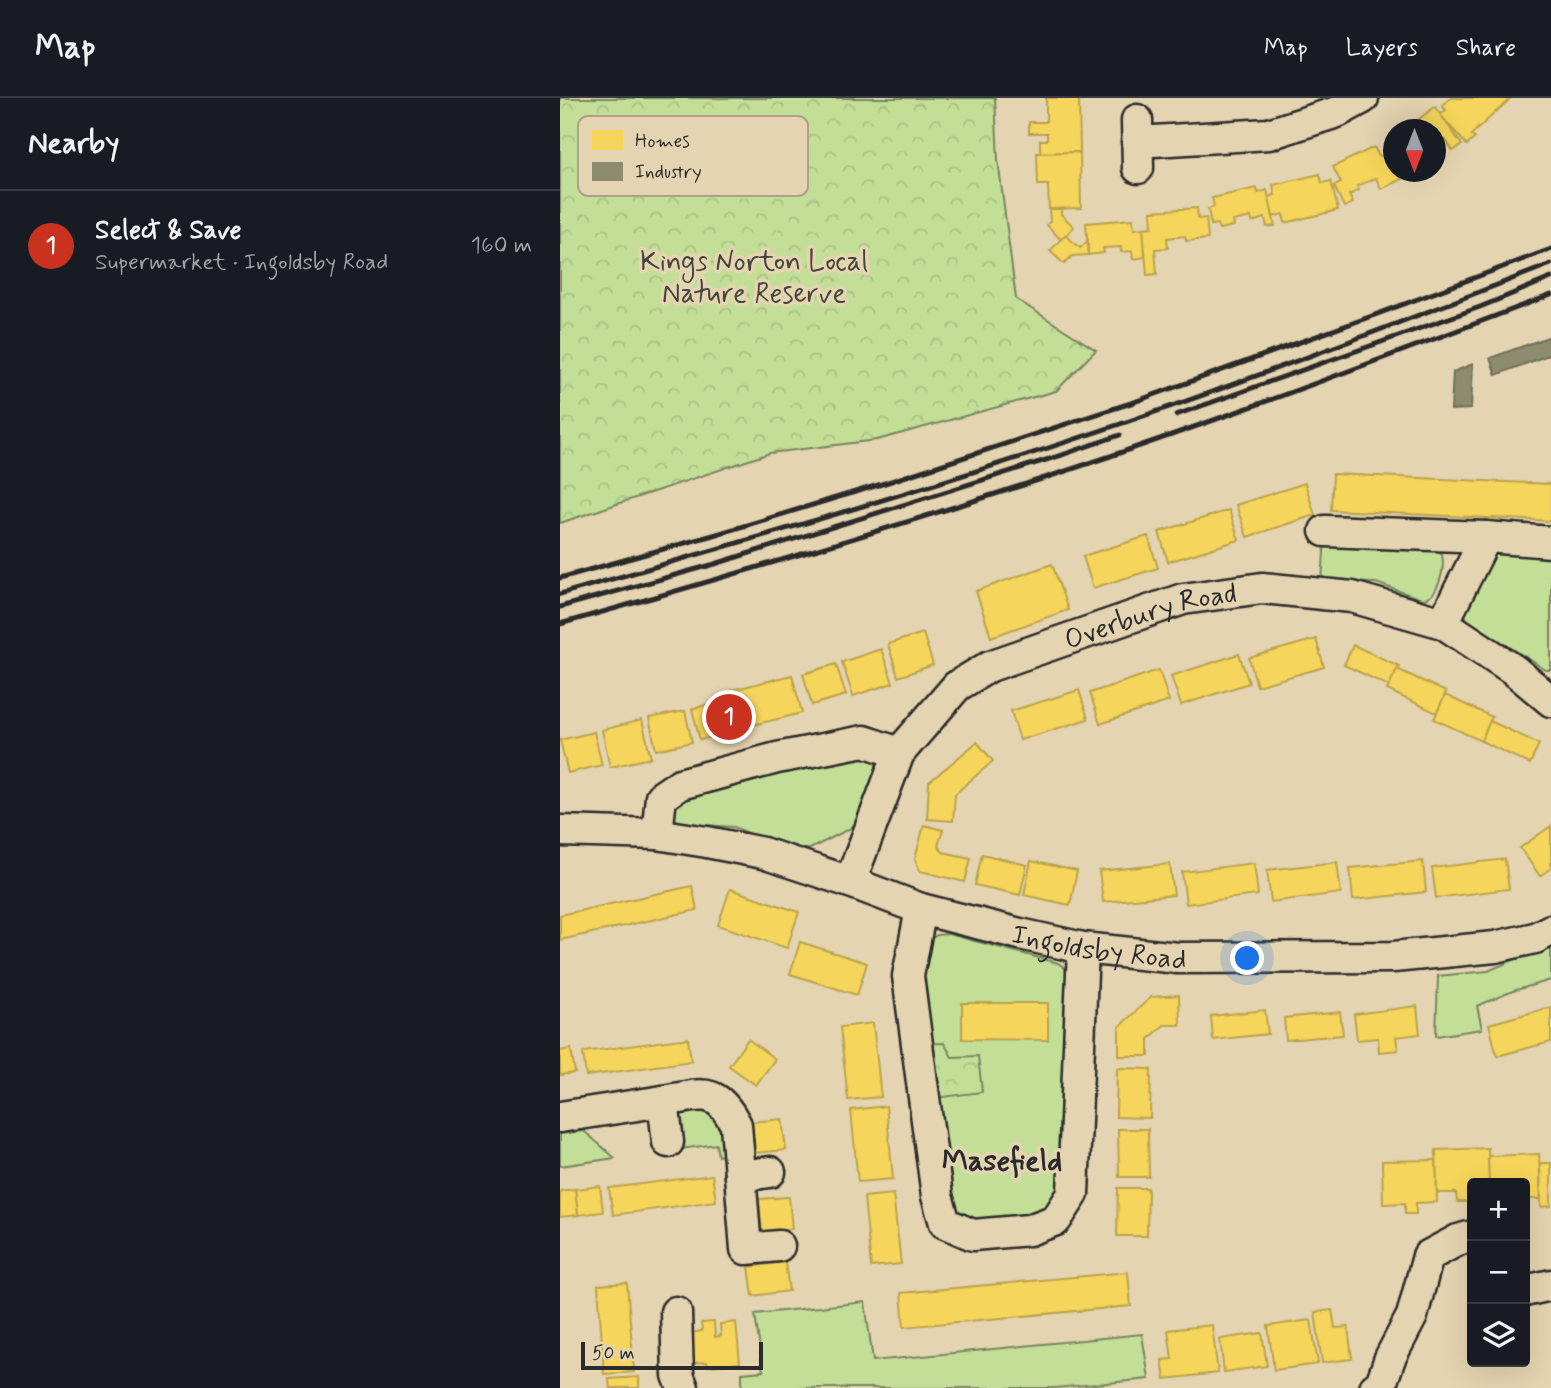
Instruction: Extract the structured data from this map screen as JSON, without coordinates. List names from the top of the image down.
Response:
{
  "streets": {
    "street": ["Overbury Road", "Ingoldsby Road"]
  },
  "crossings": [
    ["Overbury Road", "Ingoldsby Road"]
  ],
  "districts": ["Masefield"],
  "parks": ["Kings Norton Local Nature Reserve"],
  "legend": ["Homes", "Industry"],
  "scale_bar": "50 m",
  "north": "bottom",
  "page": {
    "header": "Map",
    "nav": ["Map", "Layers", "Share"],
    "heading": "Nearby",
    "list": [
      {
        "mark": "1",
        "name": "Select & Save",
        "note": "Supermarket · Ingoldsby Road",
        "value": "160 m"
      }
    ],
    "pins": "1",
    "map_buttons": ["+", "−"],
    "scale": "50 m"
  }
}
